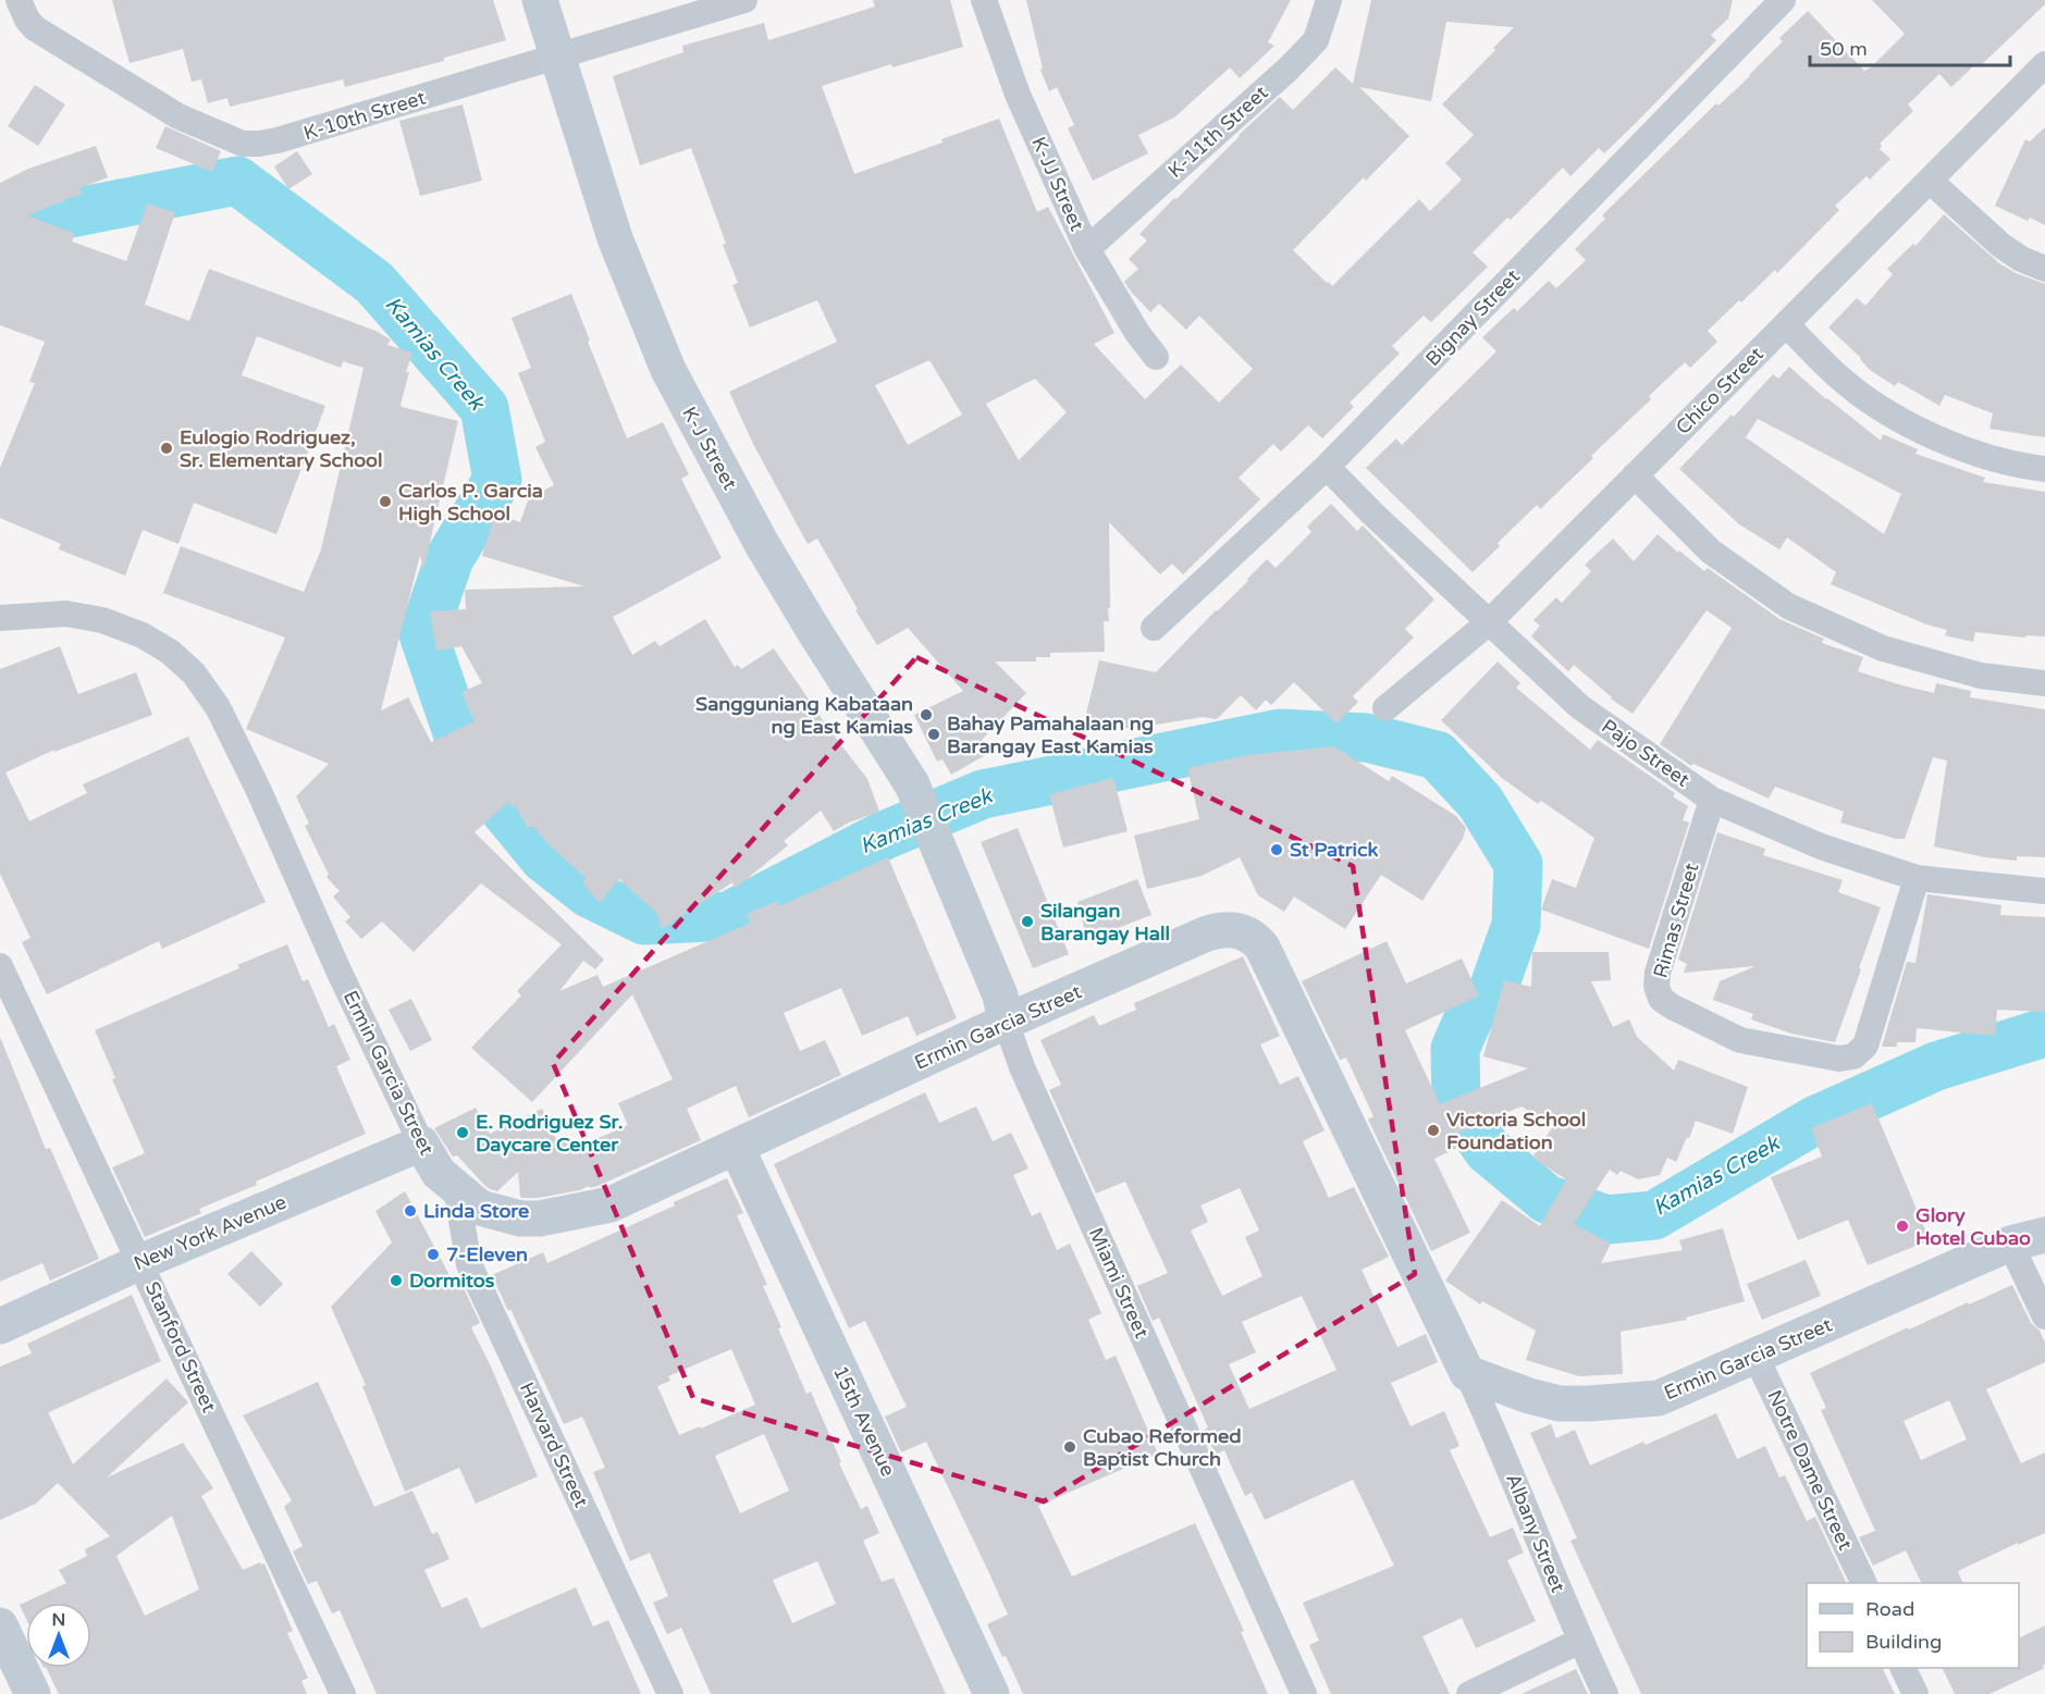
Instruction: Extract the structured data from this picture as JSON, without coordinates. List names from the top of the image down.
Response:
{
  "streets": {
    "street": [
      "K-10th Street",
      "K-11th Street",
      "K-JJ Street",
      "Bignay Street",
      "Chico Street",
      "K-J Street",
      "Pajo Street",
      "Rimas Street",
      "Ermin Garcia Street",
      "New York Avenue",
      "Miami Street",
      "Stanford Street",
      "15th Avenue",
      "Harvard Street",
      "Notre Dame Street",
      "Albany Street"
    ]
  },
  "crossings": [
    ["K-10th Street", "K-J Street"],
    ["K-11th Street", "K-JJ Street"],
    ["Bignay Street", "Pajo Street"],
    ["Chico Street", "Pajo Street"],
    ["K-J Street", "Miami Street"],
    ["Pajo Street", "Rimas Street"],
    ["Ermin Garcia Street", "New York Avenue"],
    ["Ermin Garcia Street", "Miami Street"],
    ["Ermin Garcia Street", "15th Avenue"],
    ["Ermin Garcia Street", "Harvard Street"],
    ["Ermin Garcia Street", "Notre Dame Street"],
    ["Ermin Garcia Street", "Albany Street"],
    ["New York Avenue", "Stanford Street"]
  ],
  "water": ["Kamias Creek"],
  "places": [
    "Eulogio Rodriguez, Sr. Elementary School",
    "Carlos P. Garcia High School",
    "Sangguniang Kabataan ng East Kamias",
    "Bahay Pamahalaan ng Barangay East Kamias",
    "St Patrick",
    "Silangan Barangay Hall",
    "Victoria School Foundation",
    "E. Rodriguez Sr. Daycare Center",
    "Linda Store",
    "Glory Hotel Cubao",
    "7-Eleven",
    "Dormitos",
    "Cubao Reformed Baptist Church"
  ],
  "legend": ["Road", "Building"],
  "scale_bar": "50 m",
  "north": "top"
}
